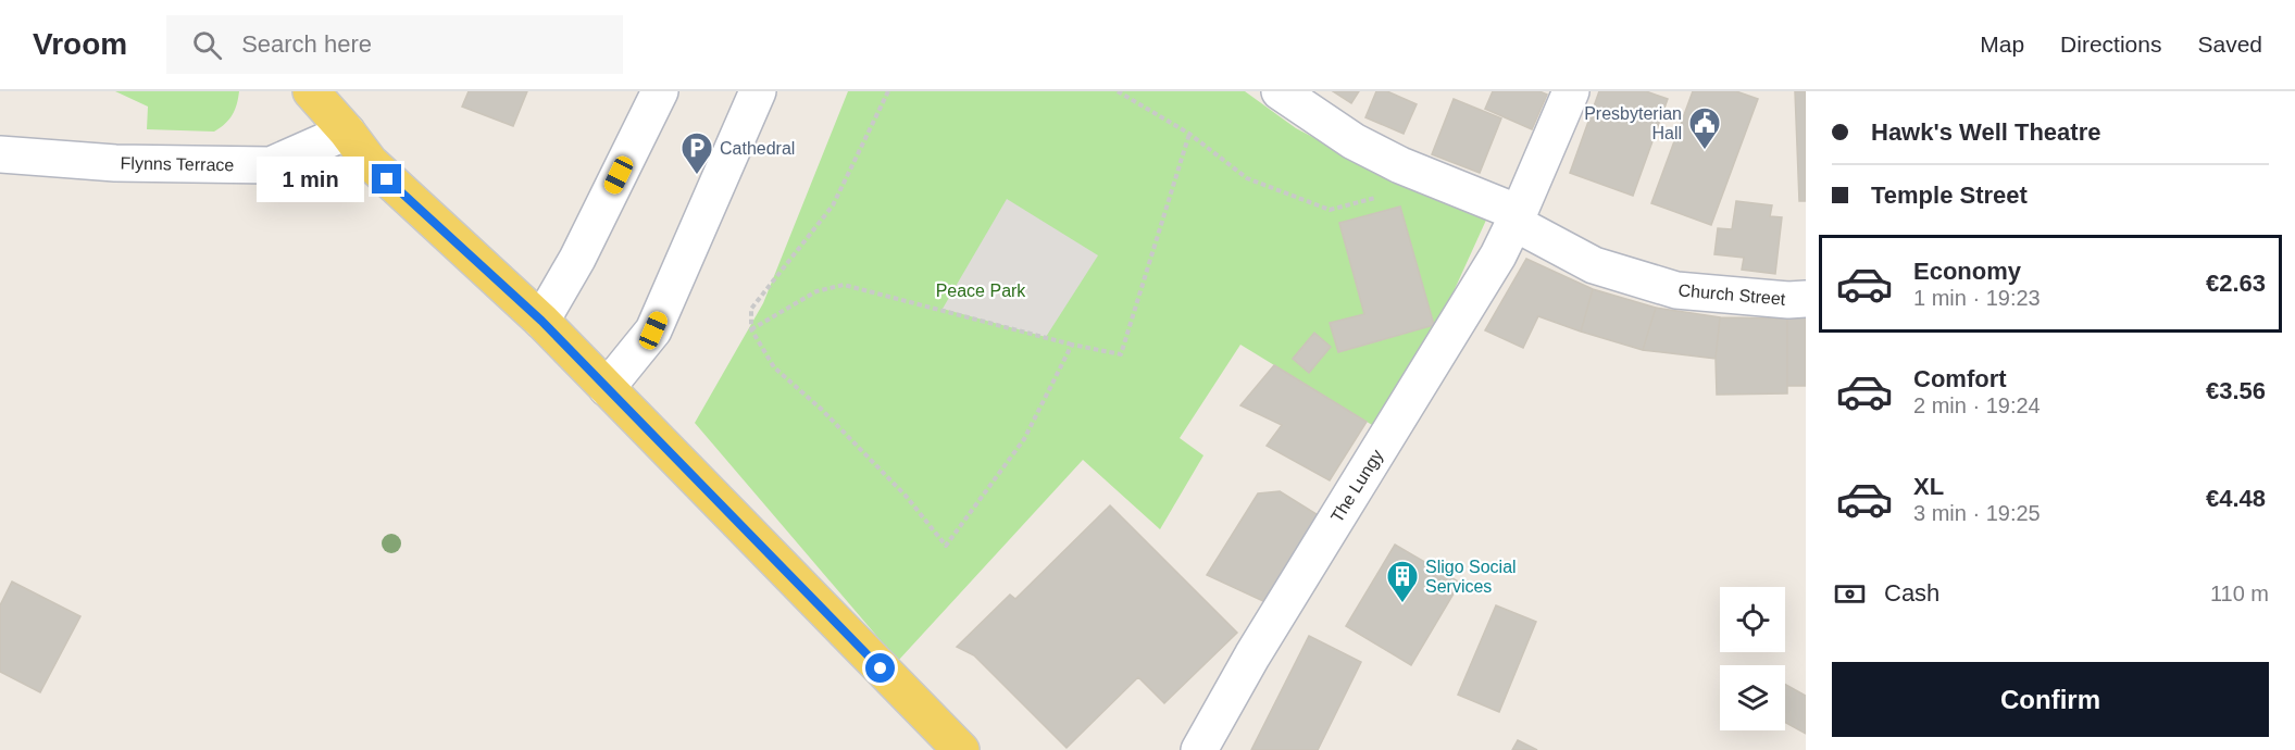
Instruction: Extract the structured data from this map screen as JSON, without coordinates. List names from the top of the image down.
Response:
{
  "streets": {
    "street": ["Flynns Terrace", "Church Street", "The Lungy"]
  },
  "crossings": [
    ["Church Street", "The Lungy"]
  ],
  "parks": ["Peace Park"],
  "places": {
    "public building": ["Presbyterian Hall"],
    "parking": ["Cathedral"],
    "building": ["Sligo Social Services"]
  },
  "page": {
    "header": "Vroom",
    "search": "Search here",
    "nav": ["Map", "Directions", "Saved"],
    "banner": ["Hawk's Well Theatre", "Temple Street"],
    "bubble": "1 min",
    "list": [
      {
        "name": "Economy",
        "note": "1 min · 19:23",
        "value": "€2.63"
      },
      {
        "name": "Comfort",
        "note": "2 min · 19:24",
        "value": "€3.56"
      },
      {
        "name": "XL",
        "note": "3 min · 19:25",
        "value": "€4.48"
      }
    ],
    "pay": ["Cash", "110 m"],
    "buttons": "Confirm"
  }
}
